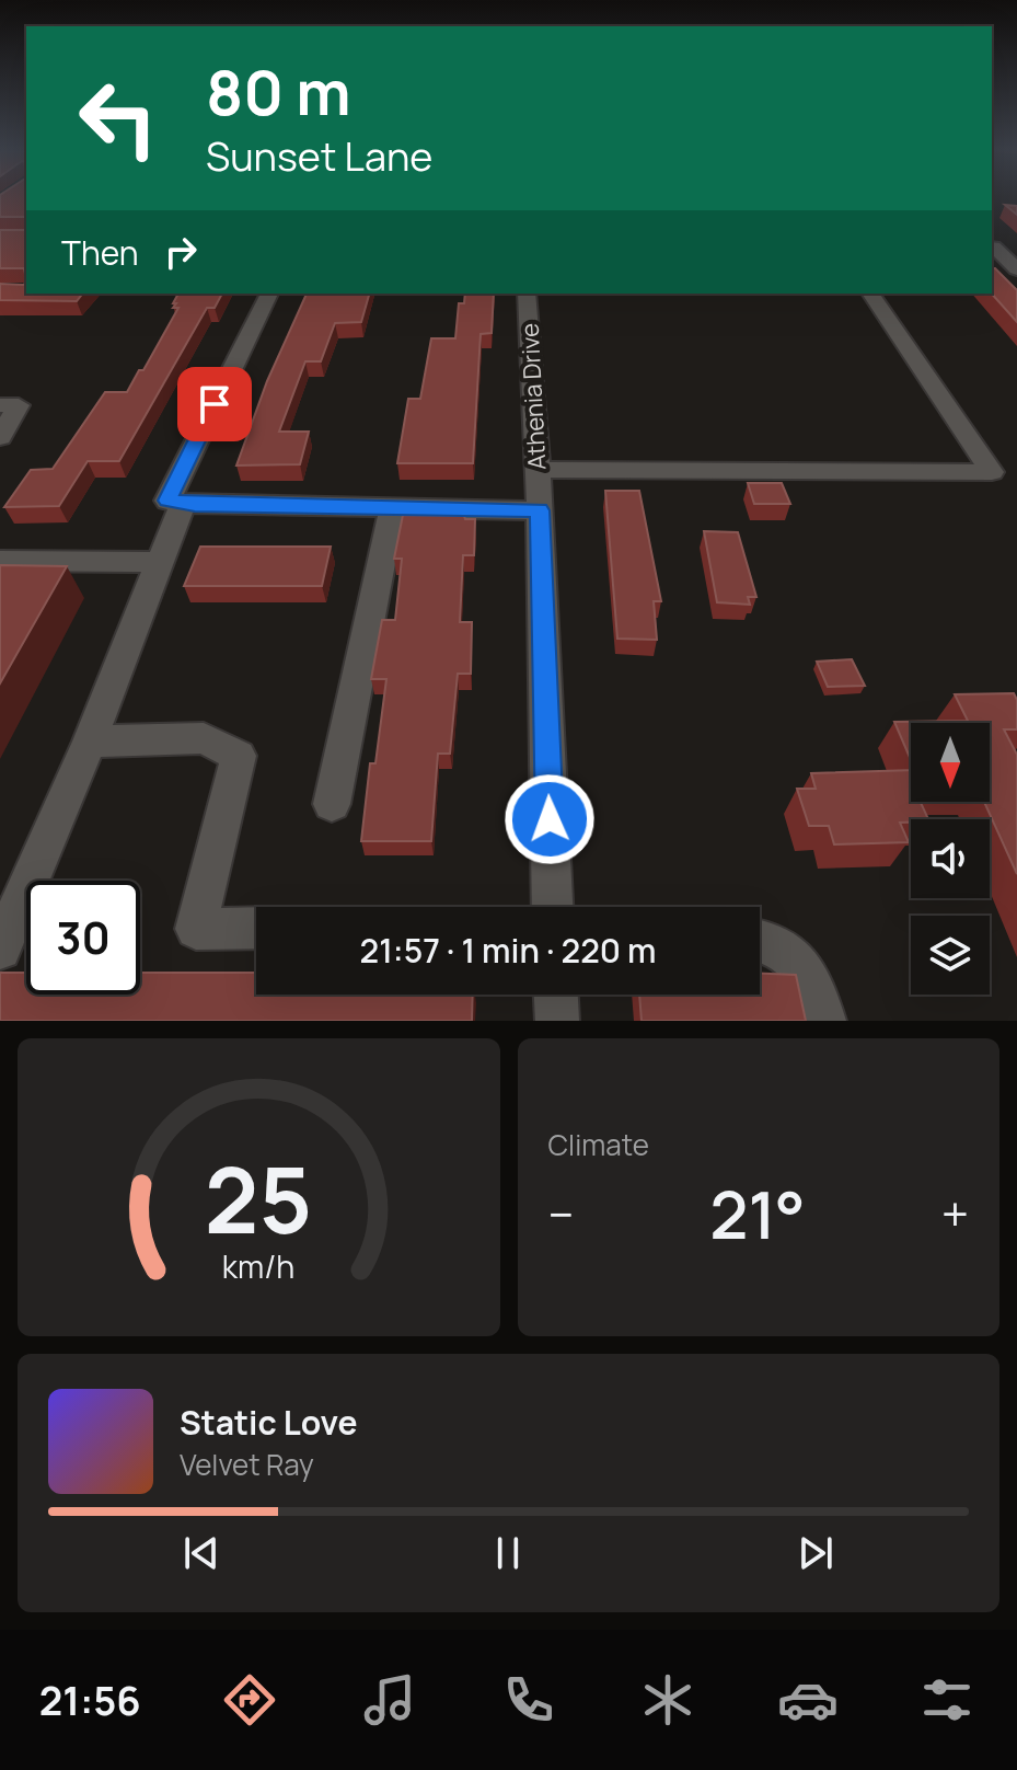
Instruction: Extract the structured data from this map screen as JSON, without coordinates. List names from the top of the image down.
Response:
{
  "streets": {
    "street": ["Athenia Drive"]
  },
  "north": "bottom",
  "page": {
    "turn": ["80 m", "Sunset Lane"],
    "then": "Then",
    "limit": "30",
    "trip": "21:57 · 1 min · 220 m",
    "tile": "Climate",
    "heat": ["−", "21°", "+"],
    "song": ["Static Love", "Velvet Ray"],
    "tabs": "21:56",
    "gauge": ["25", "km/h"]
  }
}
